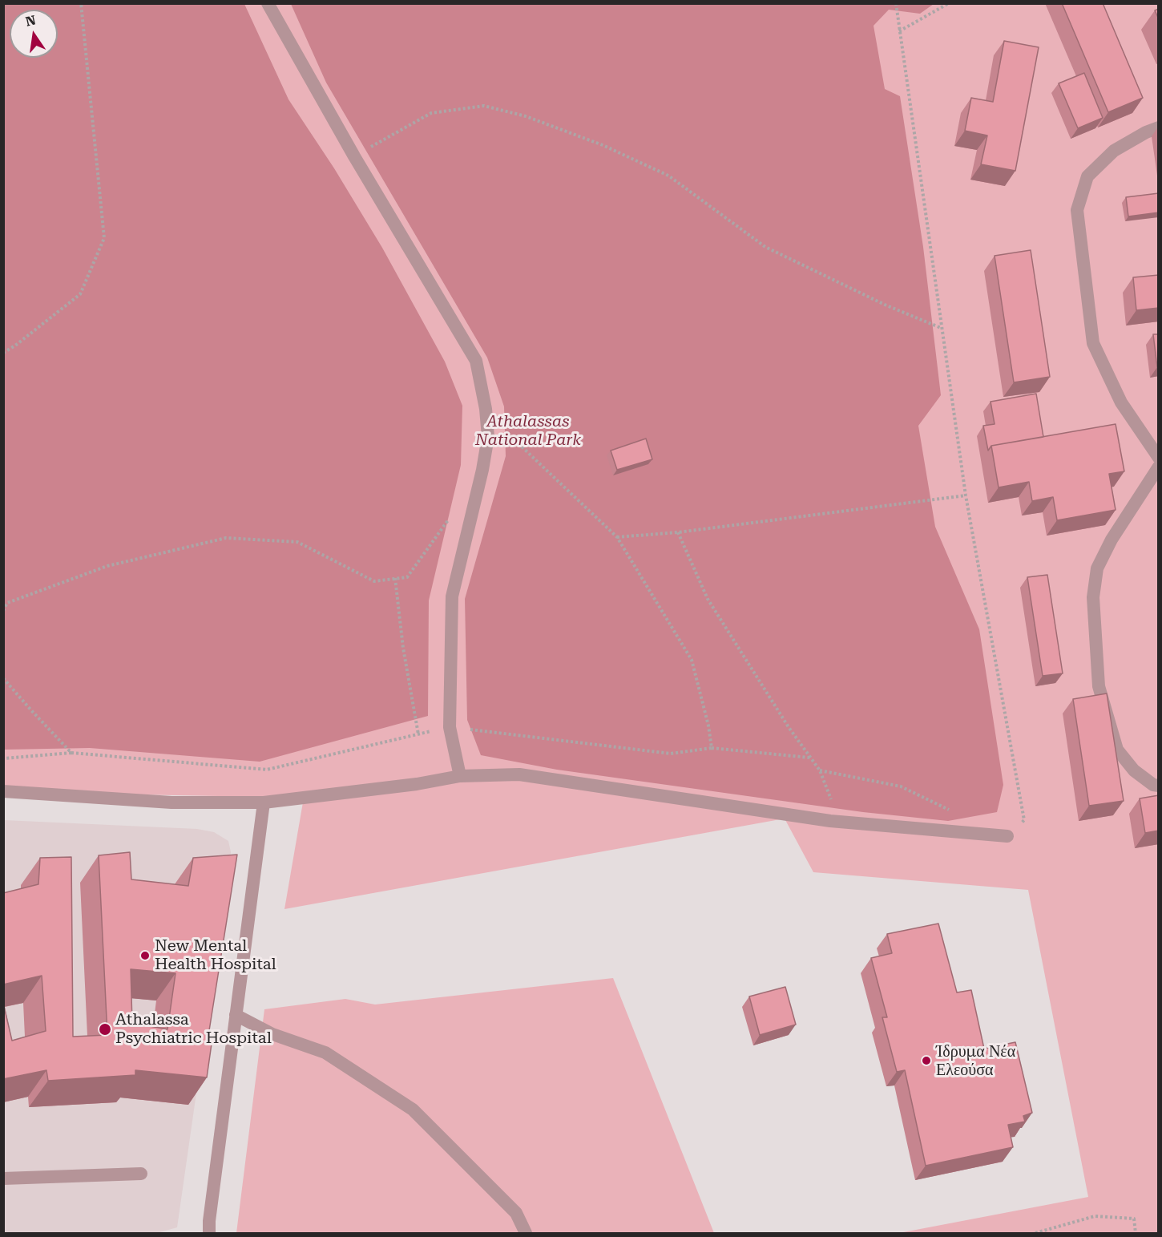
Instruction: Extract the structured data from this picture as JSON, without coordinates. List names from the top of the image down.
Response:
{
  "parks": ["Athalassas National Park"],
  "places": ["New Mental Health Hospital", "Athalassa Psychiatric Hospital", "Ίδρυμα Νέα Ελεούσα"],
  "north": "top"
}
